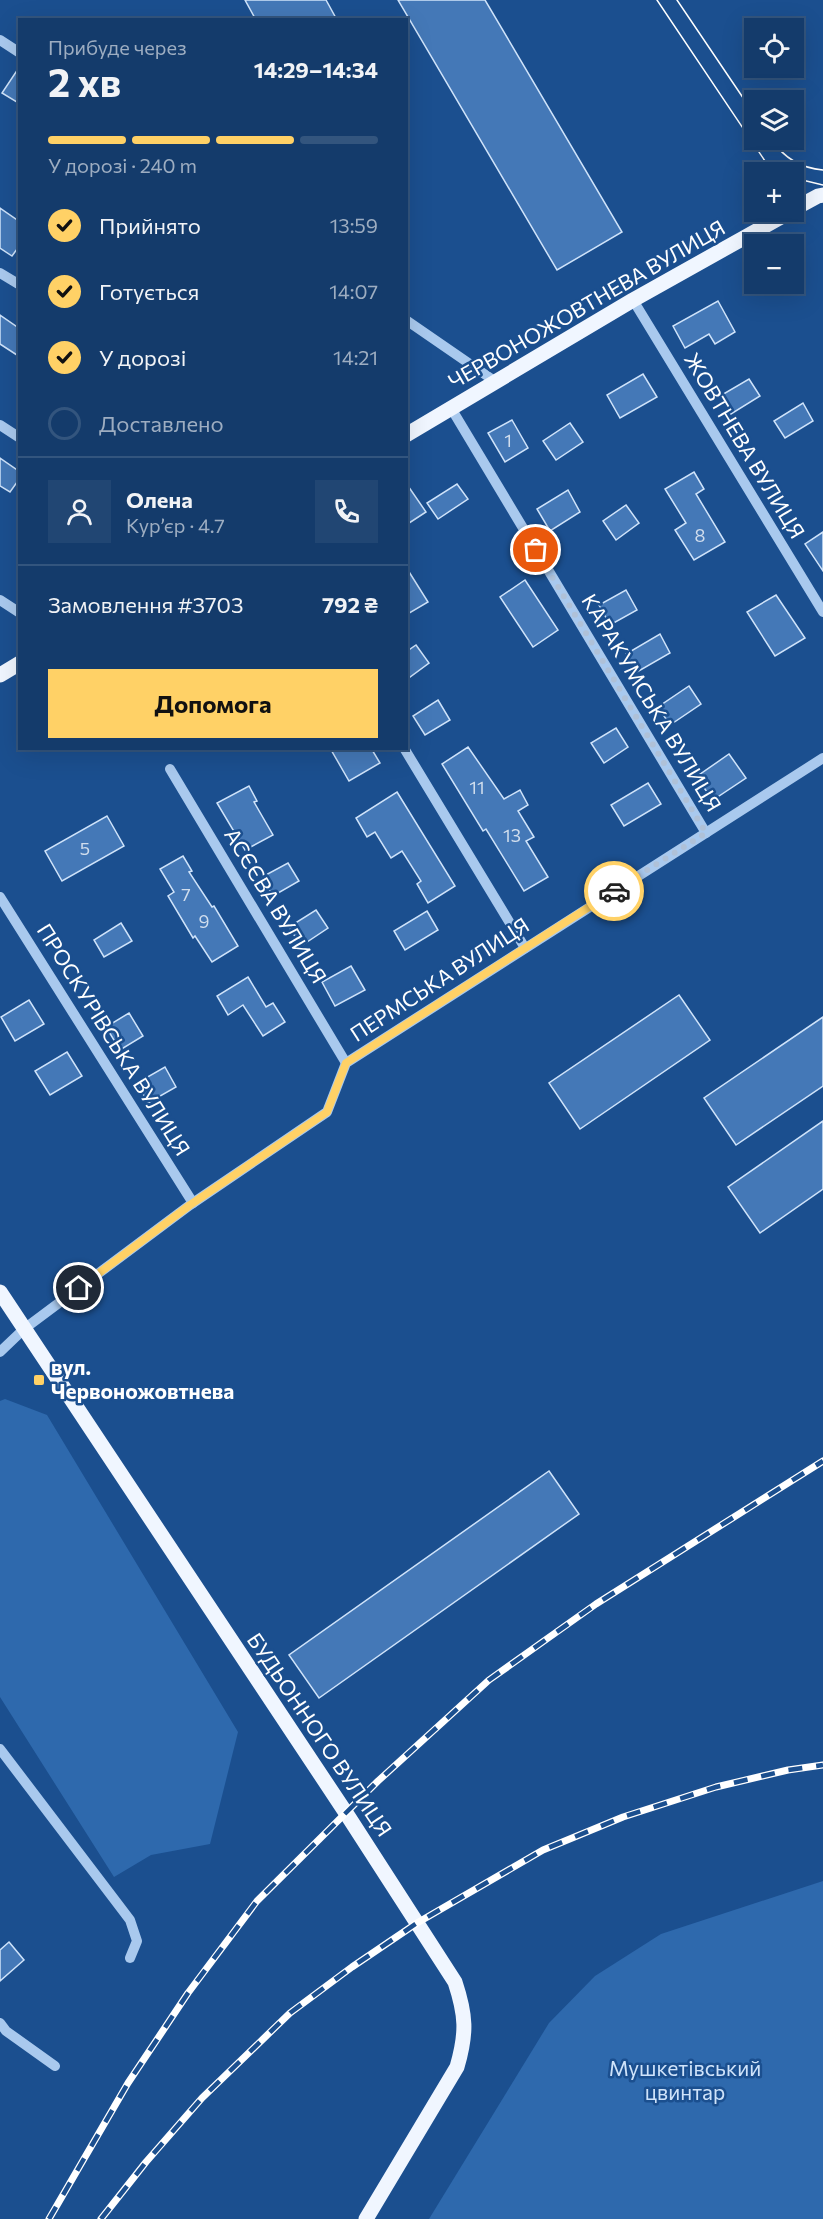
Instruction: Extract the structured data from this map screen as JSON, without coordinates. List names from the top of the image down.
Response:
{
  "streets": {
    "main road": ["ЧЕРВОНОЖОВТНЕВА ВУЛИЦЯ", "БУДЬОННОГО ВУЛИЦЯ"],
    "street": [
      "ЖОВТНЕВА ВУЛИЦЯ",
      "КАРАКУМСЬКА ВУЛИЦЯ",
      "АСЄЄВА ВУЛИЦЯ",
      "ПЕРМСЬКА ВУЛИЦЯ",
      "ПРОСКУРІВСЬКА ВУЛИЦЯ"
    ]
  },
  "crossings": [
    ["ЧЕРВОНОЖОВТНЕВА ВУЛИЦЯ", "ЖОВТНЕВА ВУЛИЦЯ"],
    ["ЧЕРВОНОЖОВТНЕВА ВУЛИЦЯ", "КАРАКУМСЬКА ВУЛИЦЯ"],
    ["КАРАКУМСЬКА ВУЛИЦЯ", "ПЕРМСЬКА ВУЛИЦЯ"],
    ["АСЄЄВА ВУЛИЦЯ", "ПЕРМСЬКА ВУЛИЦЯ"],
    ["ПЕРМСЬКА ВУЛИЦЯ", "ПРОСКУРІВСЬКА ВУЛИЦЯ"],
    ["ПЕРМСЬКА ВУЛИЦЯ", "БУДЬОННОГО ВУЛИЦЯ"]
  ],
  "parks": ["Мушкетівський цвинтар"],
  "places": {
    "transit": ["вул. Червоножовтнева"]
  },
  "house_numbers": [
    "1",
    "8",
    "11",
    "13",
    "5",
    "7",
    "9"
  ],
  "page": {
    "map_buttons": ["+", "−"],
    "heading": ["2 хв", "Прибуде через", "14:29–14:34"],
    "panel": [
      "Олена",
      "Кур’єр · 4.7",
      "Замовлення #3703",
      "792 ₴"
    ],
    "bar": "У дорозі · 240 m",
    "list": [
      ["Прийнято", "13:59"],
      ["Готується", "14:07"],
      ["У дорозі", "14:21"],
      "Доставлено"
    ],
    "buttons": "Допомога"
  }
}
